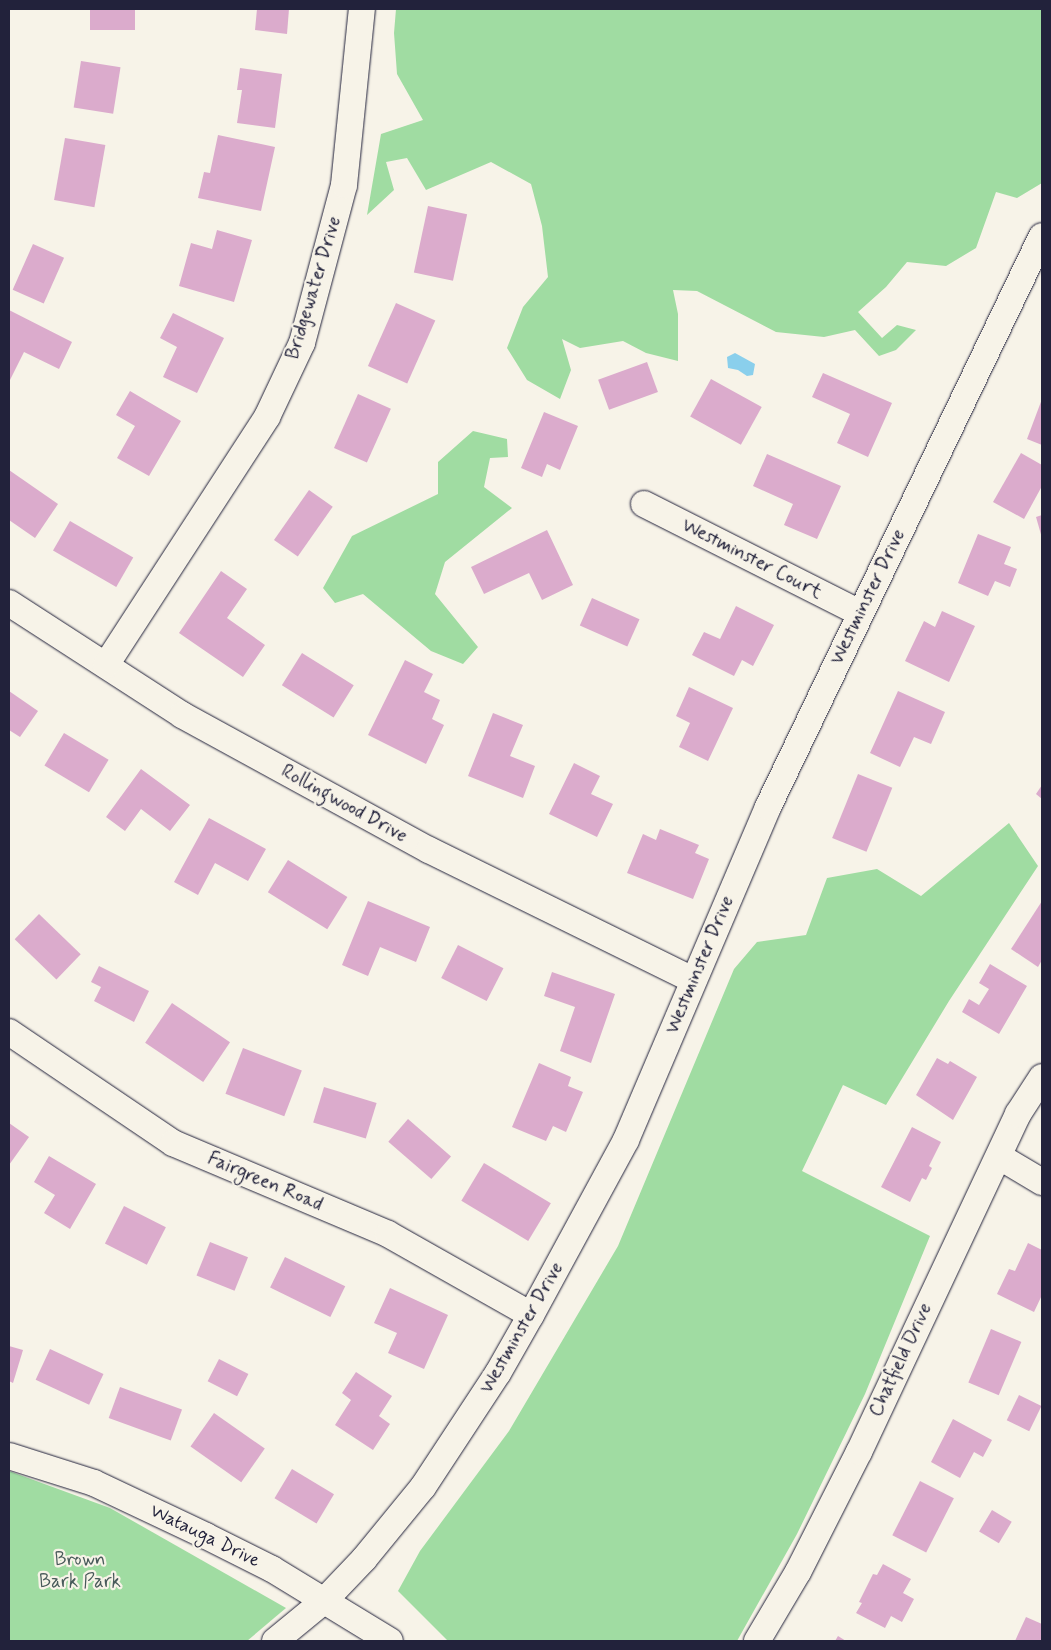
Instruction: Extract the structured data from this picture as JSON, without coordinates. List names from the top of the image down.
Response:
{
  "streets": {
    "street": [
      "Bridgewater Drive",
      "Westminster Court",
      "Westminster Drive",
      "Rollingwood Drive",
      "Fairgreen Road",
      "Chatfield Drive",
      "Watauga Drive"
    ]
  },
  "crossings": [
    ["Bridgewater Drive", "Rollingwood Drive"],
    ["Westminster Court", "Westminster Drive"],
    ["Westminster Drive", "Rollingwood Drive"],
    ["Westminster Drive", "Fairgreen Road"],
    ["Westminster Drive", "Watauga Drive"]
  ],
  "parks": ["Brown Bark Park"]
}
